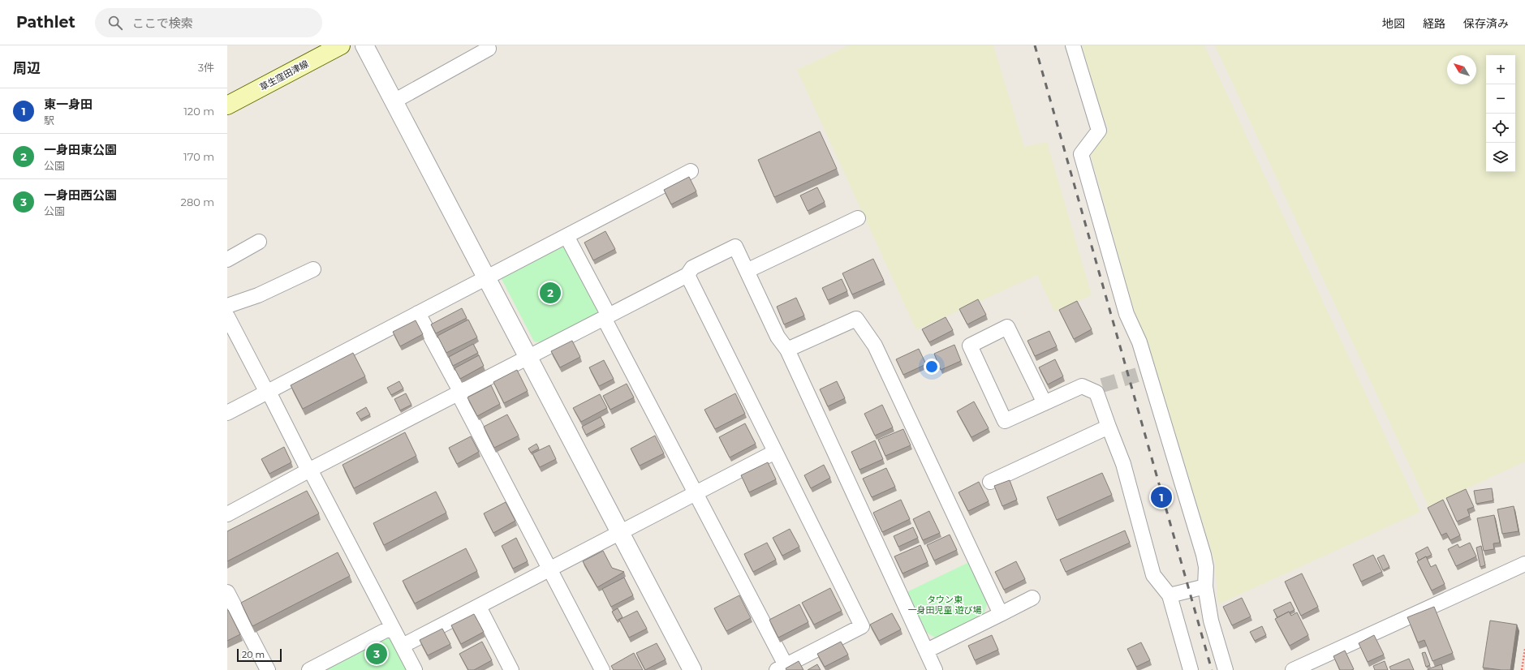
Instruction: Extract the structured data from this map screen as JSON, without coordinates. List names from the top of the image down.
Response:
{
  "streets": {
    "main road": ["草生窪田津線"]
  },
  "parks": ["タウン東 一身田児童 遊び場"],
  "scale_bar": "20 m",
  "north": "top left",
  "page": {
    "header": "Pathlet",
    "search": "ここで検索",
    "nav": ["地図", "経路", "保存済み"],
    "heading": ["周辺", "3件"],
    "map_buttons": ["+", "−"],
    "list": [
      {
        "mark": "1",
        "name": "東一身田",
        "note": "駅",
        "value": "120 m"
      },
      {
        "mark": "2",
        "name": "一身田東公園",
        "note": "公園",
        "value": "170 m"
      },
      {
        "mark": "3",
        "name": "一身田西公園",
        "note": "公園",
        "value": "280 m"
      }
    ],
    "pins": ["2", "1", "3"],
    "scale": "20 m"
  }
}
